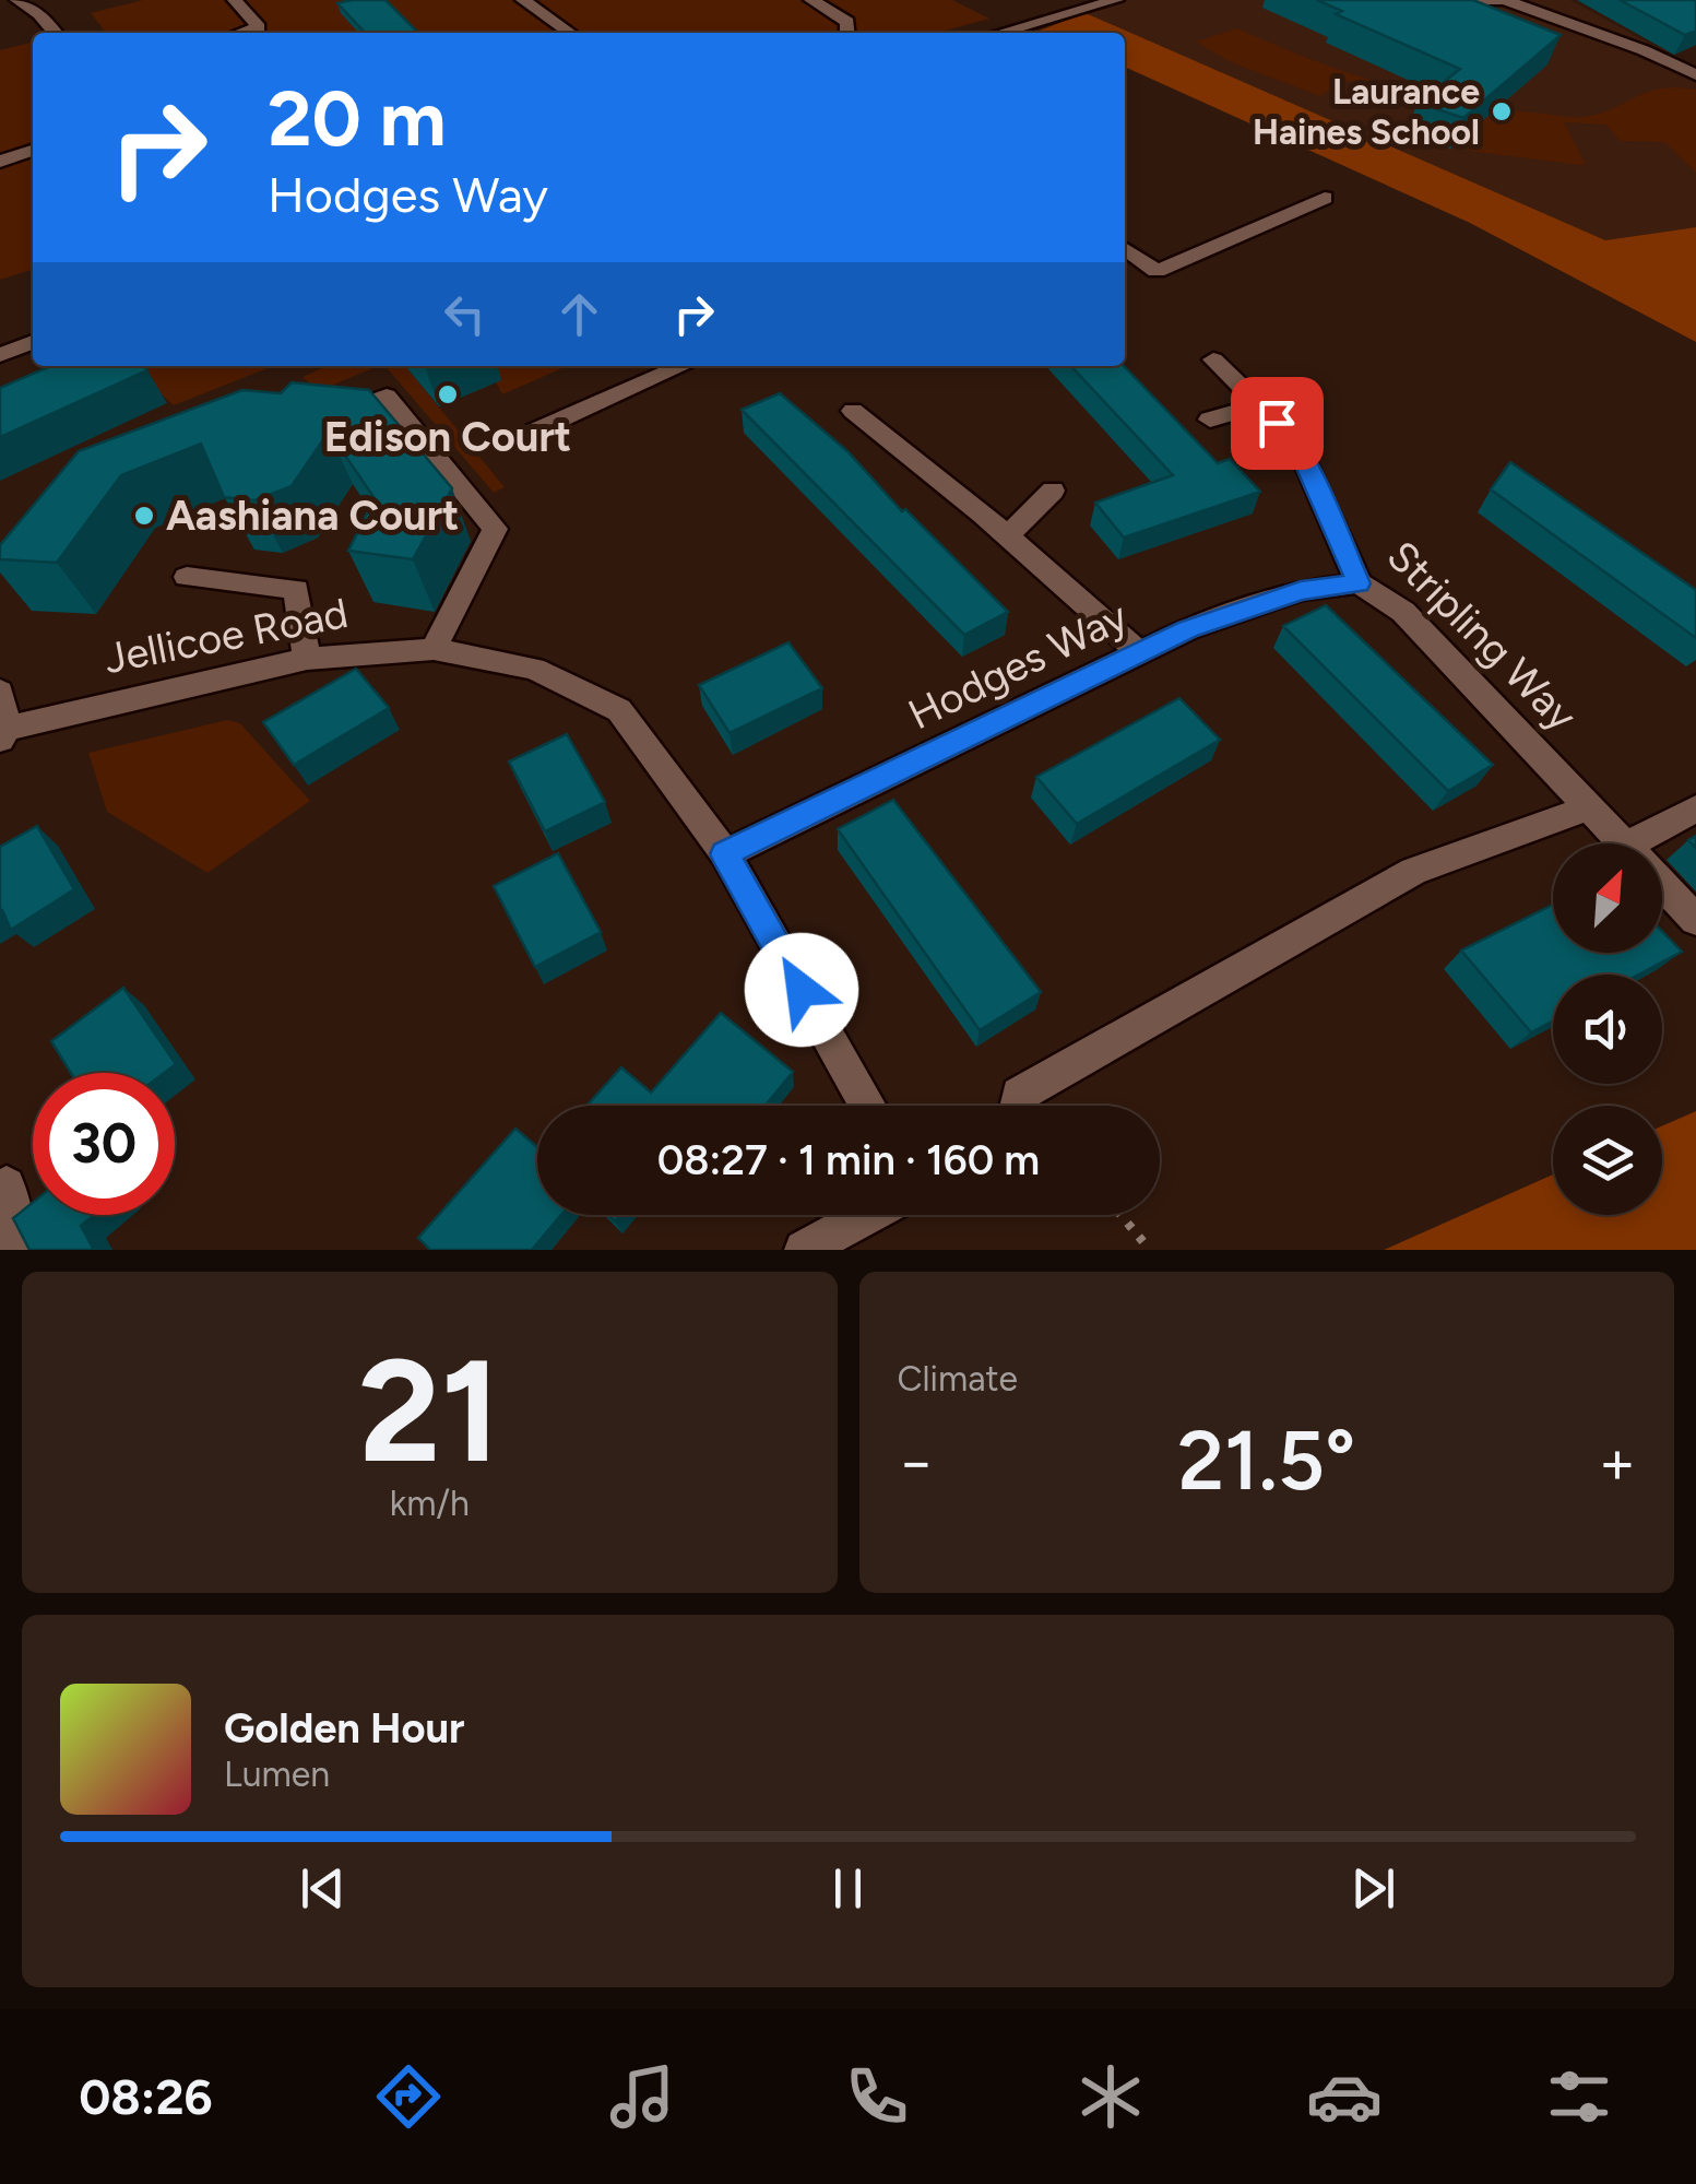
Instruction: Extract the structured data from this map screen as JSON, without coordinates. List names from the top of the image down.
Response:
{
  "streets": {
    "street": ["Jellicoe Road", "Stripling Way", "Hodges Way"]
  },
  "crossings": [
    ["Jellicoe Road", "Hodges Way"],
    ["Stripling Way", "Hodges Way"]
  ],
  "places": ["Laurance Haines School", "Edison Court", "Aashiana Court"],
  "north": "top right",
  "page": {
    "turn": ["20 m", "Hodges Way"],
    "limit": "30",
    "trip": "08:27 · 1 min · 160 m",
    "tile": [
      ["21", "km/h"],
      "Climate"
    ],
    "heat": ["−", "21.5°", "+"],
    "song": ["Golden Hour", "Lumen"],
    "tabs": "08:26"
  }
}
